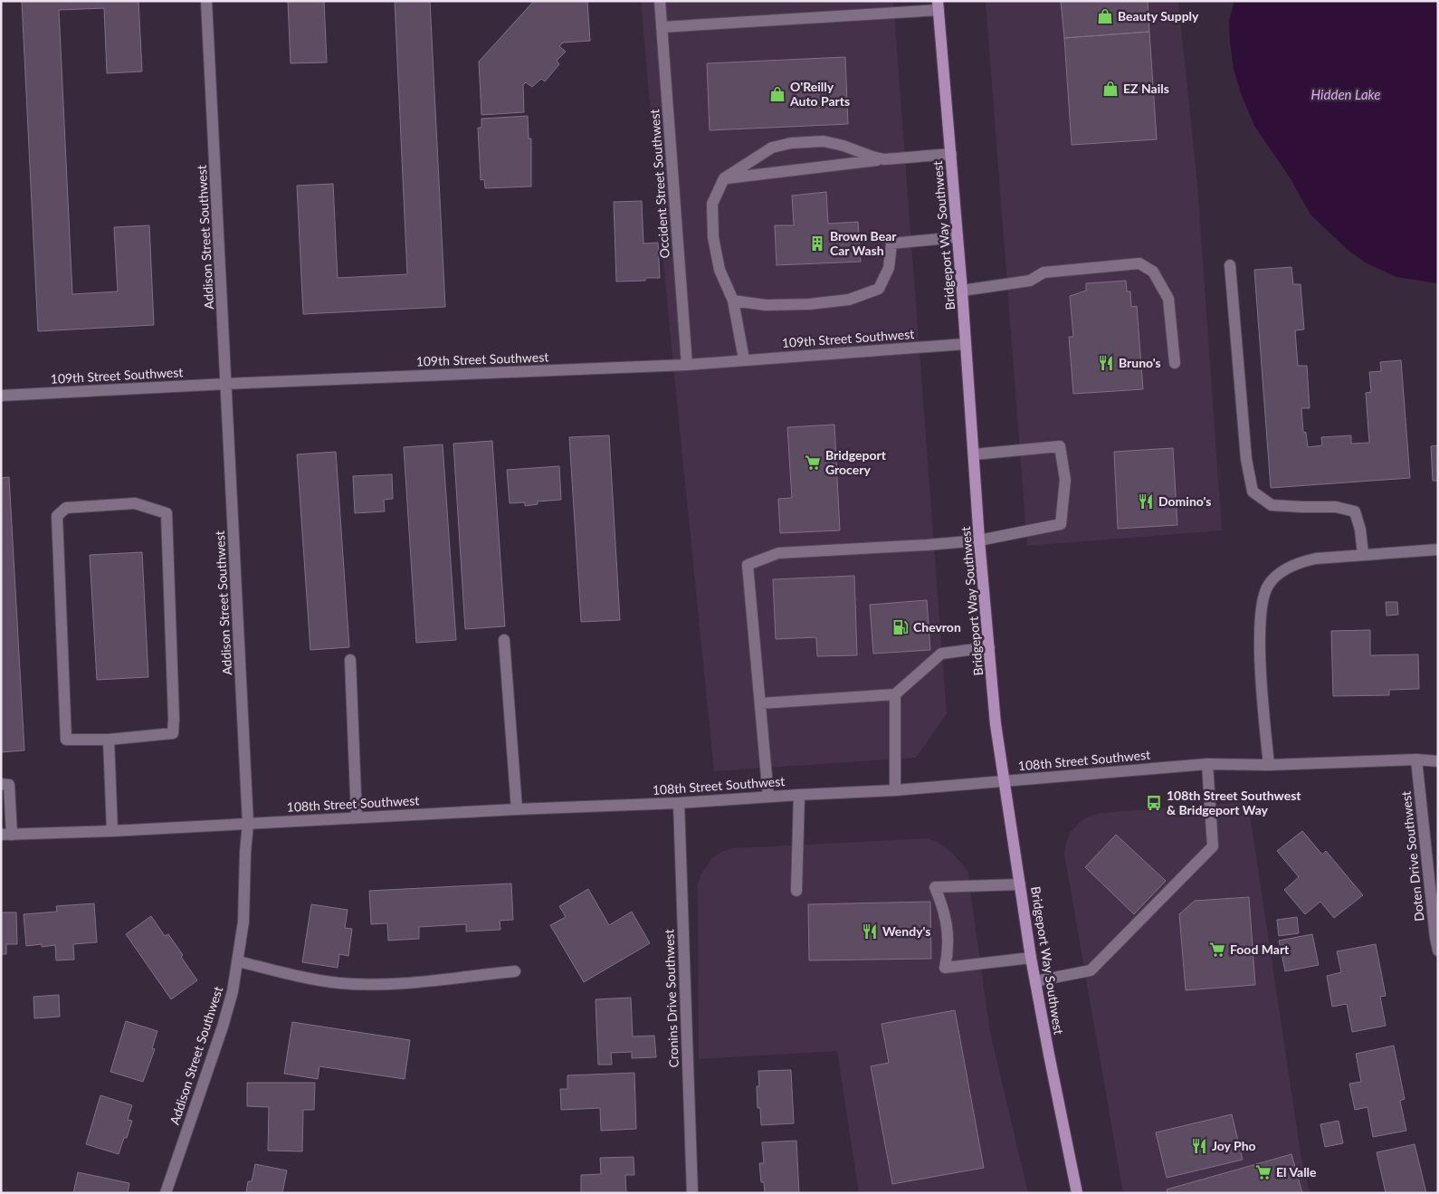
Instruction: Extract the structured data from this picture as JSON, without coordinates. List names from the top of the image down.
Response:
{
  "streets": {
    "main road": ["Bridgeport Way Southwest"],
    "street": [
      "Occident Street Southwest",
      "Addison Street Southwest",
      "109th Street Southwest",
      "108th Street Southwest",
      "Doten Drive Southwest",
      "Cronins Drive Southwest"
    ]
  },
  "crossings": [
    ["Occident Street Southwest", "109th Street Southwest"],
    ["Bridgeport Way Southwest", "109th Street Southwest"],
    ["Bridgeport Way Southwest", "108th Street Southwest"],
    ["Addison Street Southwest", "109th Street Southwest"],
    ["Addison Street Southwest", "108th Street Southwest"],
    ["108th Street Southwest", "Doten Drive Southwest"],
    ["108th Street Southwest", "Cronins Drive Southwest"]
  ],
  "water": ["Hidden Lake"],
  "places": {
    "shop": ["Beauty Supply", "EZ Nails", "O'Reilly Auto Parts"],
    "building": ["Brown Bear Car Wash"],
    "restaurant": [
      "Bruno's",
      "Domino's",
      "Wendy's",
      "Joy Pho"
    ],
    "supermarket": ["Bridgeport Grocery", "Food Mart", "El Valle"],
    "fuel station": ["Chevron"],
    "bus stop": ["108th Street Southwest & Bridgeport Way"]
  }
}
